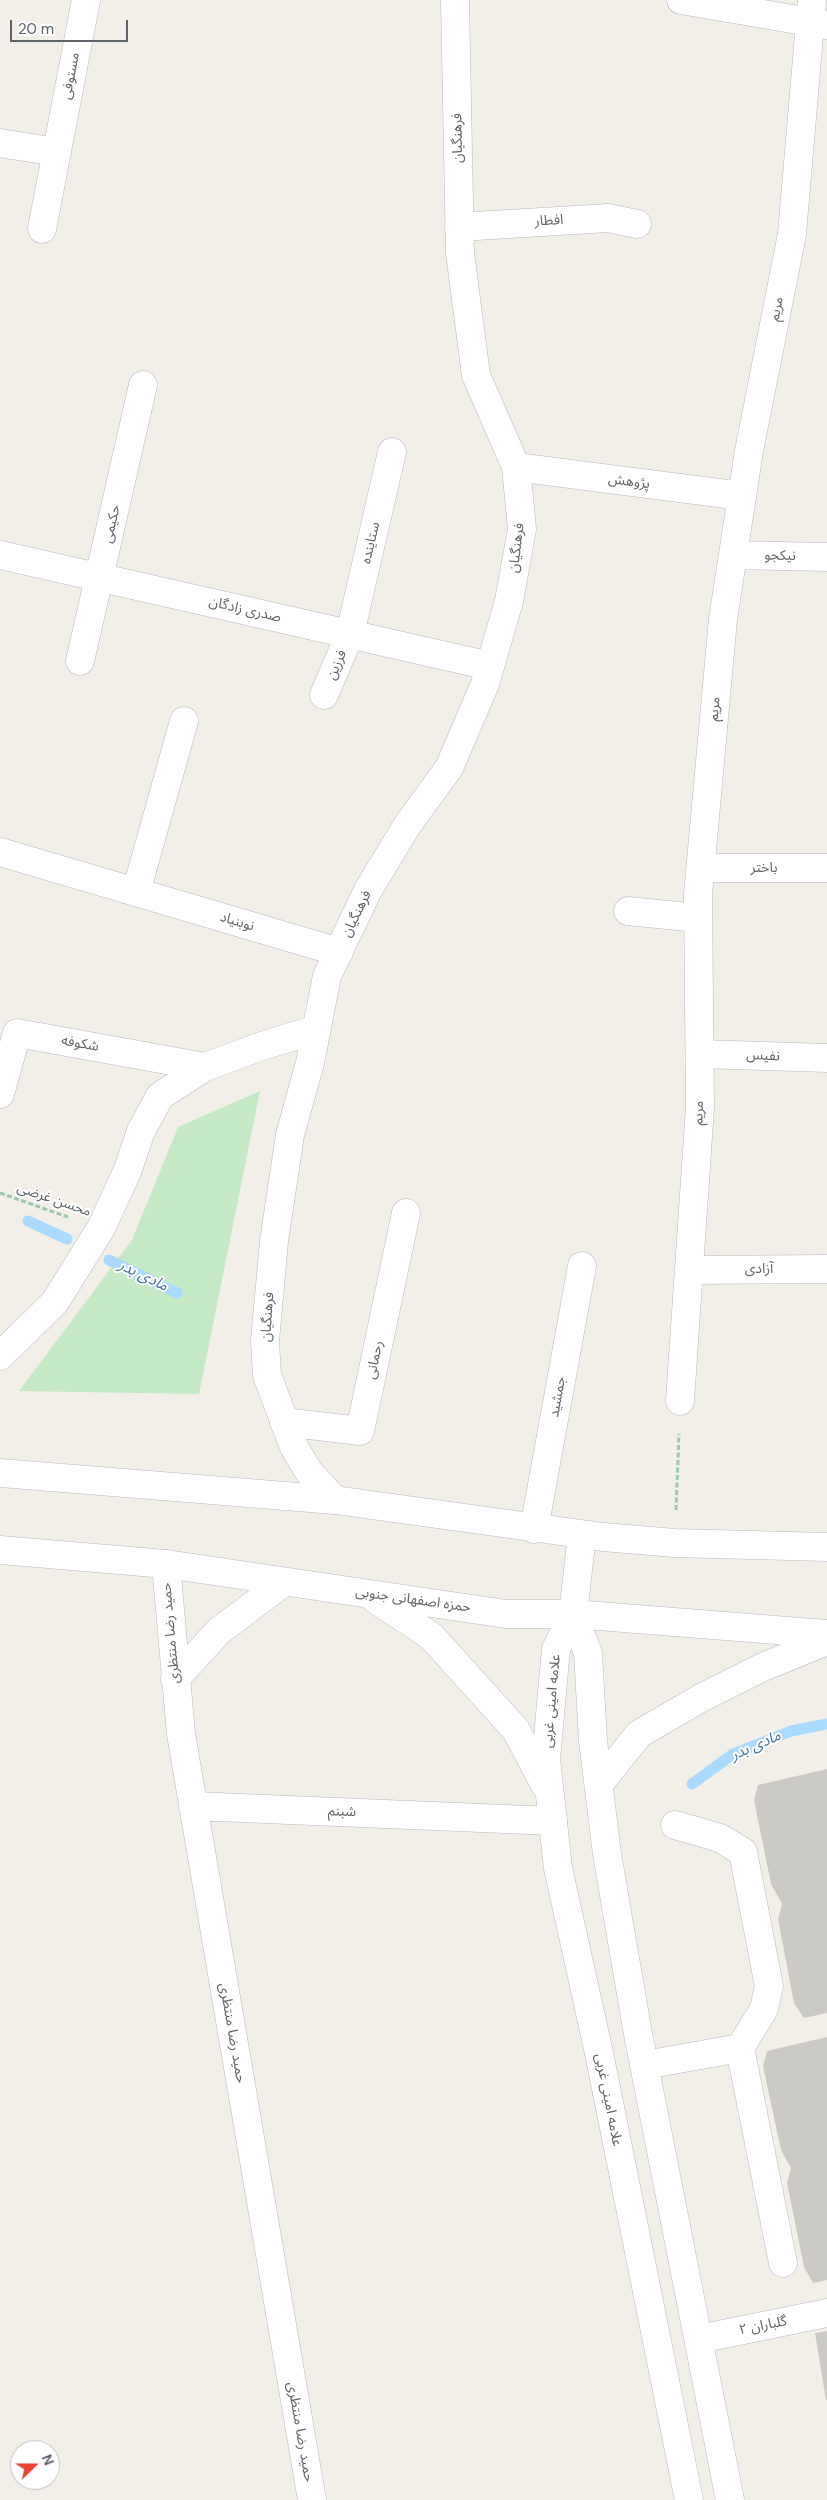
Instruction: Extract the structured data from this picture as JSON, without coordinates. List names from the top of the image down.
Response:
{
  "streets": {
    "street": [
      "مستوفی",
      "فرهنگیان",
      "افطار",
      "مریم",
      "پژوهش",
      "حکیمی",
      "ستاینده",
      "نیکجو",
      "صدری زادگان",
      "فرزین",
      "باختر",
      "نوبنیاد",
      "شکوفه",
      "نفیس",
      "آزادی",
      "رحمانی",
      "جمشید",
      "حمزه اصفهانی جنوبی",
      "حمید رضا منتظری",
      "علامه امینی غربی",
      "شبنم",
      "گلباران ۲"
    ],
    "path": ["محسن غرضی"]
  },
  "crossings": [
    ["فرهنگیان", "افطار"],
    ["فرهنگیان", "پژوهش"],
    ["فرهنگیان", "صدری زادگان"],
    ["فرهنگیان", "نوبنیاد"],
    ["فرهنگیان", "رحمانی"],
    ["مریم", "پژوهش"],
    ["مریم", "نیکجو"],
    ["مریم", "باختر"],
    ["مریم", "نفیس"],
    ["مریم", "آزادی"],
    ["حکیمی", "صدری زادگان"],
    ["ستاینده", "صدری زادگان"],
    ["ستاینده", "فرزین"],
    ["صدری زادگان", "فرزین"],
    ["حمزه اصفهانی جنوبی", "حمید رضا منتظری"],
    ["حمزه اصفهانی جنوبی", "علامه امینی غربی"],
    ["حمید رضا منتظری", "شبنم"],
    ["علامه امینی غربی", "شبنم"]
  ],
  "water": ["مادی بدر"],
  "scale_bar": "20 m",
  "north": "right"
}
